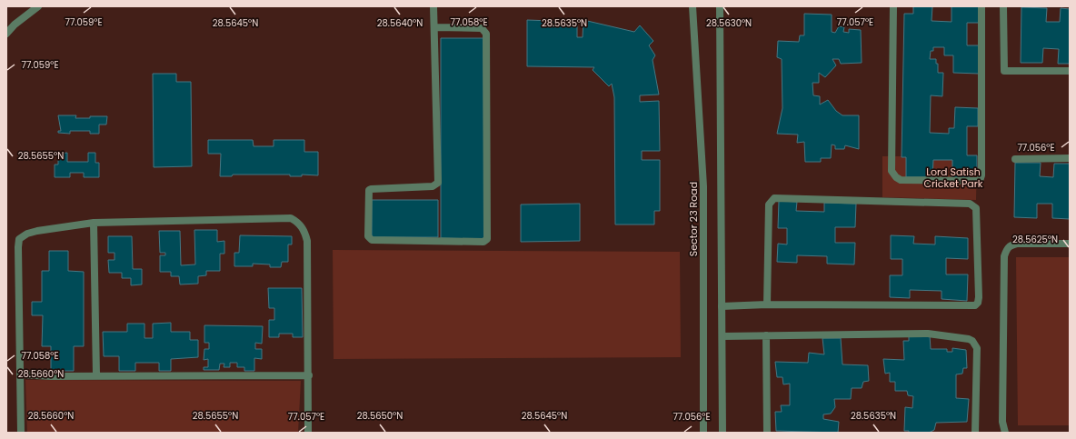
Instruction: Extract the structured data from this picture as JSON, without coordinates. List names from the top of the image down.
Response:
{
  "streets": {
    "street": ["Sector 23 Road"]
  },
  "parks": ["Lord Satish Cricket Park"],
  "coordinates": [
    "77.059°E",
    "77.058°E",
    "77.057°E",
    "28.5645°N",
    "28.5640°N",
    "28.5635°N",
    "28.5630°N",
    "77.056°E",
    "28.5655°N",
    "28.5625°N",
    "28.5660°N",
    "28.5650°N"
  ]
}
